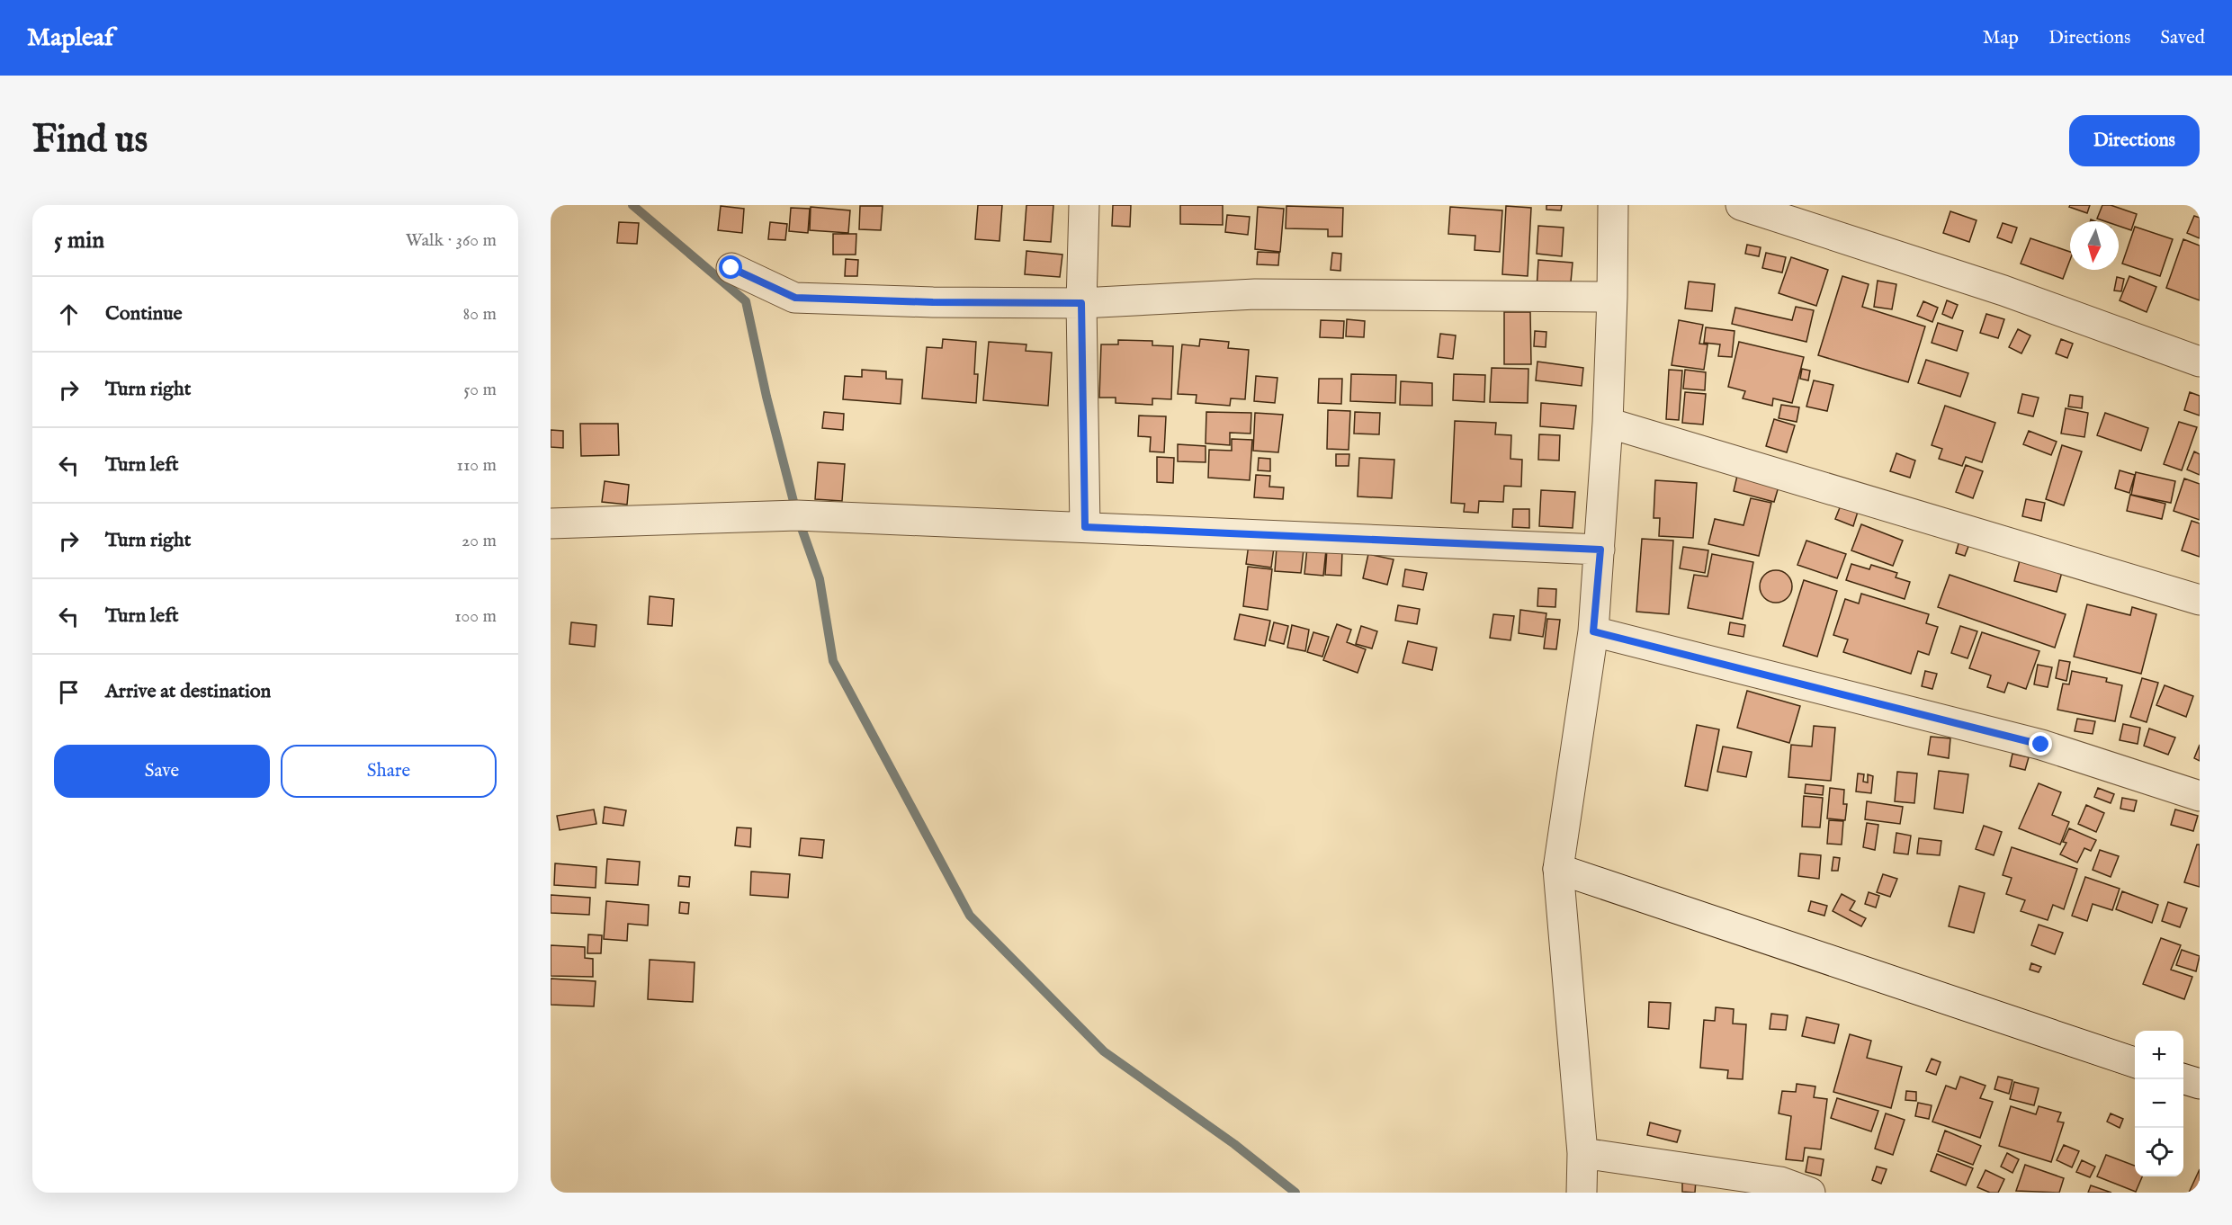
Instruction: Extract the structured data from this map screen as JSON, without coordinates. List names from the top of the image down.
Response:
{
  "north": "bottom",
  "page": {
    "header": "Mapleaf",
    "nav": ["Map", "Directions", "Saved"],
    "buttons": [
      "Directions",
      ["Save", "Share"]
    ],
    "title": "Find us",
    "heading": ["5 min", "Walk · 360 m"],
    "list": [
      ["Continue", "80 m"],
      ["Turn right", "50 m"],
      ["Turn left", "110 m"],
      ["Turn right", "20 m"],
      ["Turn left", "100 m"],
      "Arrive at destination"
    ],
    "map_buttons": ["+", "−"]
  }
}
